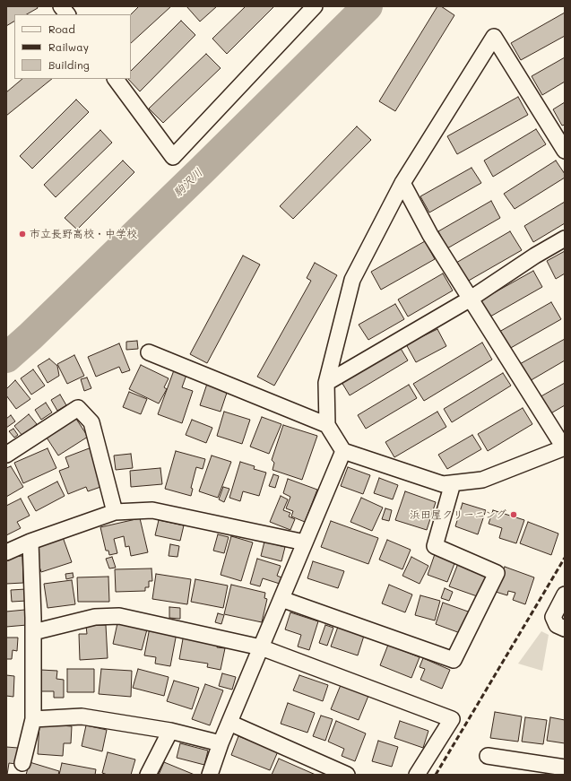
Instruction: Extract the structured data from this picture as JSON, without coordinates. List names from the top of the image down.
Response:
{
  "water": ["駒沢川"],
  "places": ["市立長野高校・中学校", "浜田屋クリーニング"],
  "legend": ["Road", "Railway", "Building"]
}
